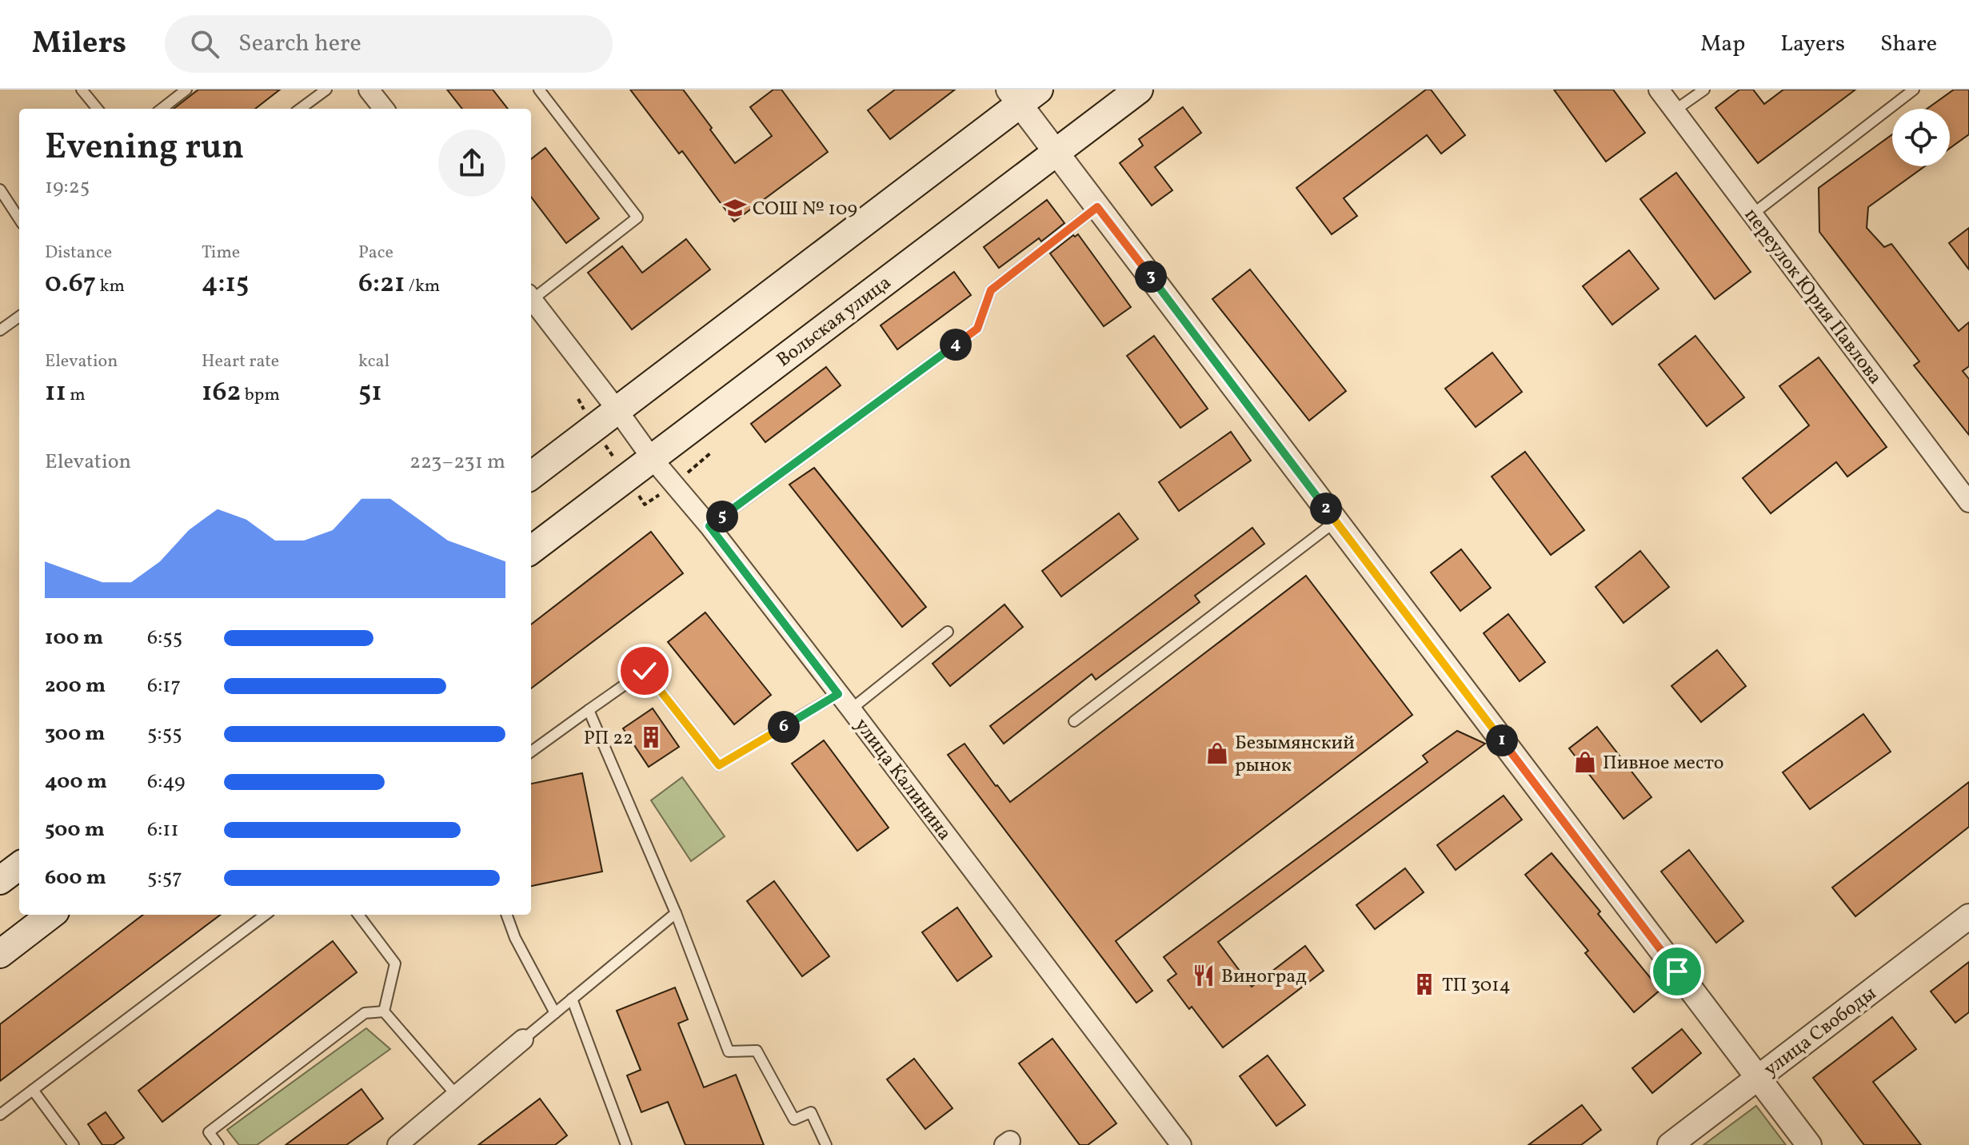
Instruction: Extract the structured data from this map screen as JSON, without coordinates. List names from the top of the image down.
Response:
{
  "streets": {
    "main road": ["Вольская улица"],
    "street": ["переулок Юрия Павлова", "улица Калинина", "улица Свободы"]
  },
  "crossings": [
    ["Вольская улица", "улица Калинина"]
  ],
  "places": {
    "school or university": ["СОШ № 109"],
    "building": ["РП 22", "ТП 3014"],
    "shop": ["Безымянский рынок", "Пивное место"],
    "restaurant": ["Виноград"]
  },
  "page": {
    "header": "Milers",
    "search": "Search here",
    "nav": ["Map", "Layers", "Share"],
    "heading": ["Evening run", "19:25"],
    "stats": [
      ["Distance", "0.67 km"],
      ["Time", "4:15"],
      ["Pace", "6:21 /km"],
      ["Elevation", "11 m"],
      ["Heart rate", "162 bpm"],
      ["kcal", "51"]
    ],
    "pins": [
      "3",
      "4",
      "2",
      "5",
      "6",
      "1"
    ],
    "chart": ["Elevation", "223–231 m"],
    "list": [
      {
        "name": "100 m",
        "note": "6:55"
      },
      {
        "name": "200 m",
        "note": "6:17"
      },
      {
        "name": "300 m",
        "note": "5:55"
      },
      {
        "name": "400 m",
        "note": "6:49"
      },
      {
        "name": "500 m",
        "note": "6:11"
      },
      {
        "name": "600 m",
        "note": "5:57"
      }
    ]
  }
}
